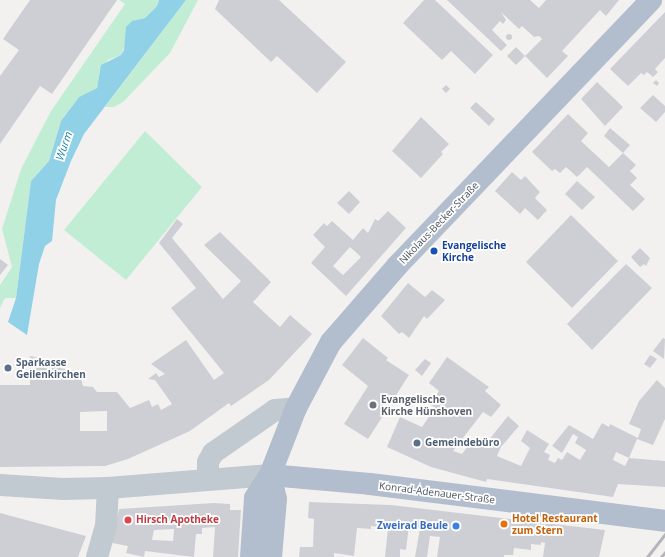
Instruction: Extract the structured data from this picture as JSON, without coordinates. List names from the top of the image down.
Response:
{
  "streets": {
    "main road": ["Nikolaus-Becker-Straße", "Konrad-Adenauer-Straße"]
  },
  "crossings": [
    ["Nikolaus-Becker-Straße", "Konrad-Adenauer-Straße"]
  ],
  "water": ["Wurm"],
  "places": [
    "Evangelische Kirche",
    "Sparkasse Geilenkirchen",
    "Evangelische Kirche Hünshoven",
    "Gemeindebüro",
    "Hirsch Apotheke",
    "Hotel Restaurant zum Stern",
    "Zweirad Beule"
  ]
}
